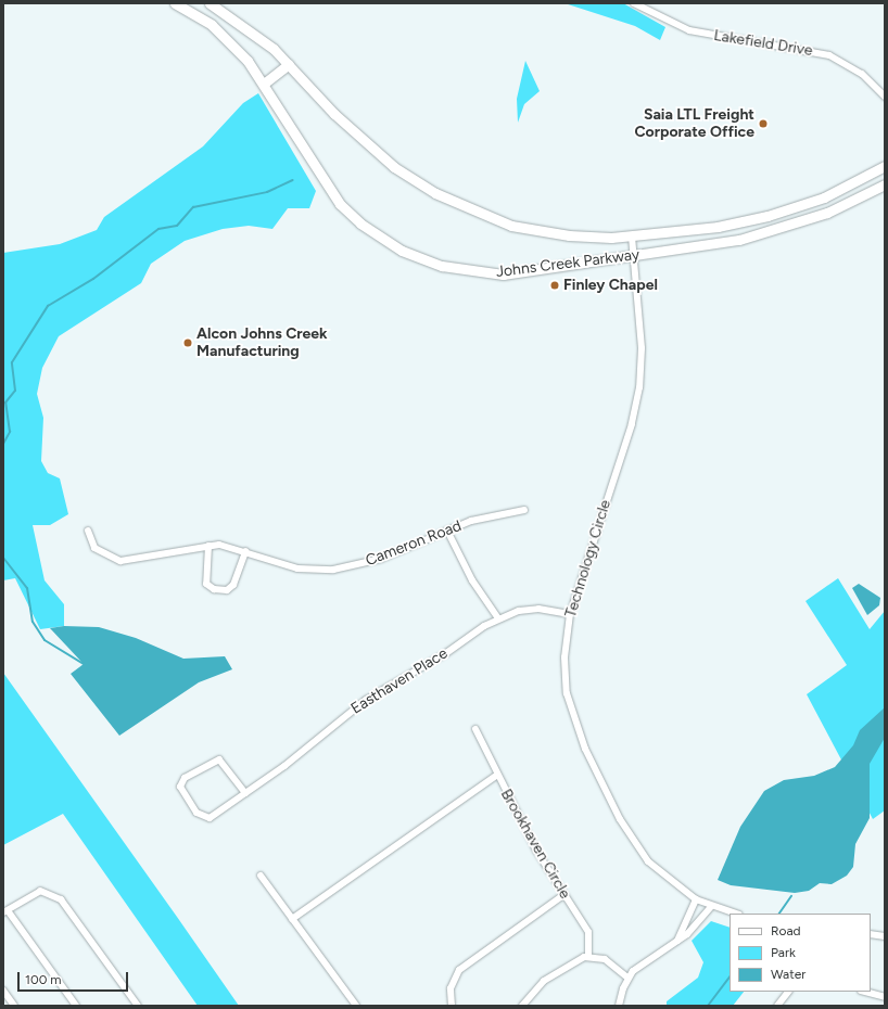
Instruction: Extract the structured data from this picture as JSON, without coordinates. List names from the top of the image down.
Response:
{
  "streets": {
    "street": [
      "Lakefield Drive",
      "Johns Creek Parkway",
      "Cameron Road",
      "Technology Circle",
      "Easthaven Place",
      "Brookhaven Circle"
    ]
  },
  "crossings": [
    ["Johns Creek Parkway", "Technology Circle"],
    ["Technology Circle", "Easthaven Place"]
  ],
  "places": ["Saia LTL Freight Corporate Office", "Finley Chapel", "Alcon Johns Creek Manufacturing"],
  "legend": ["Road", "Park", "Water"],
  "scale_bar": "100 m"
}
